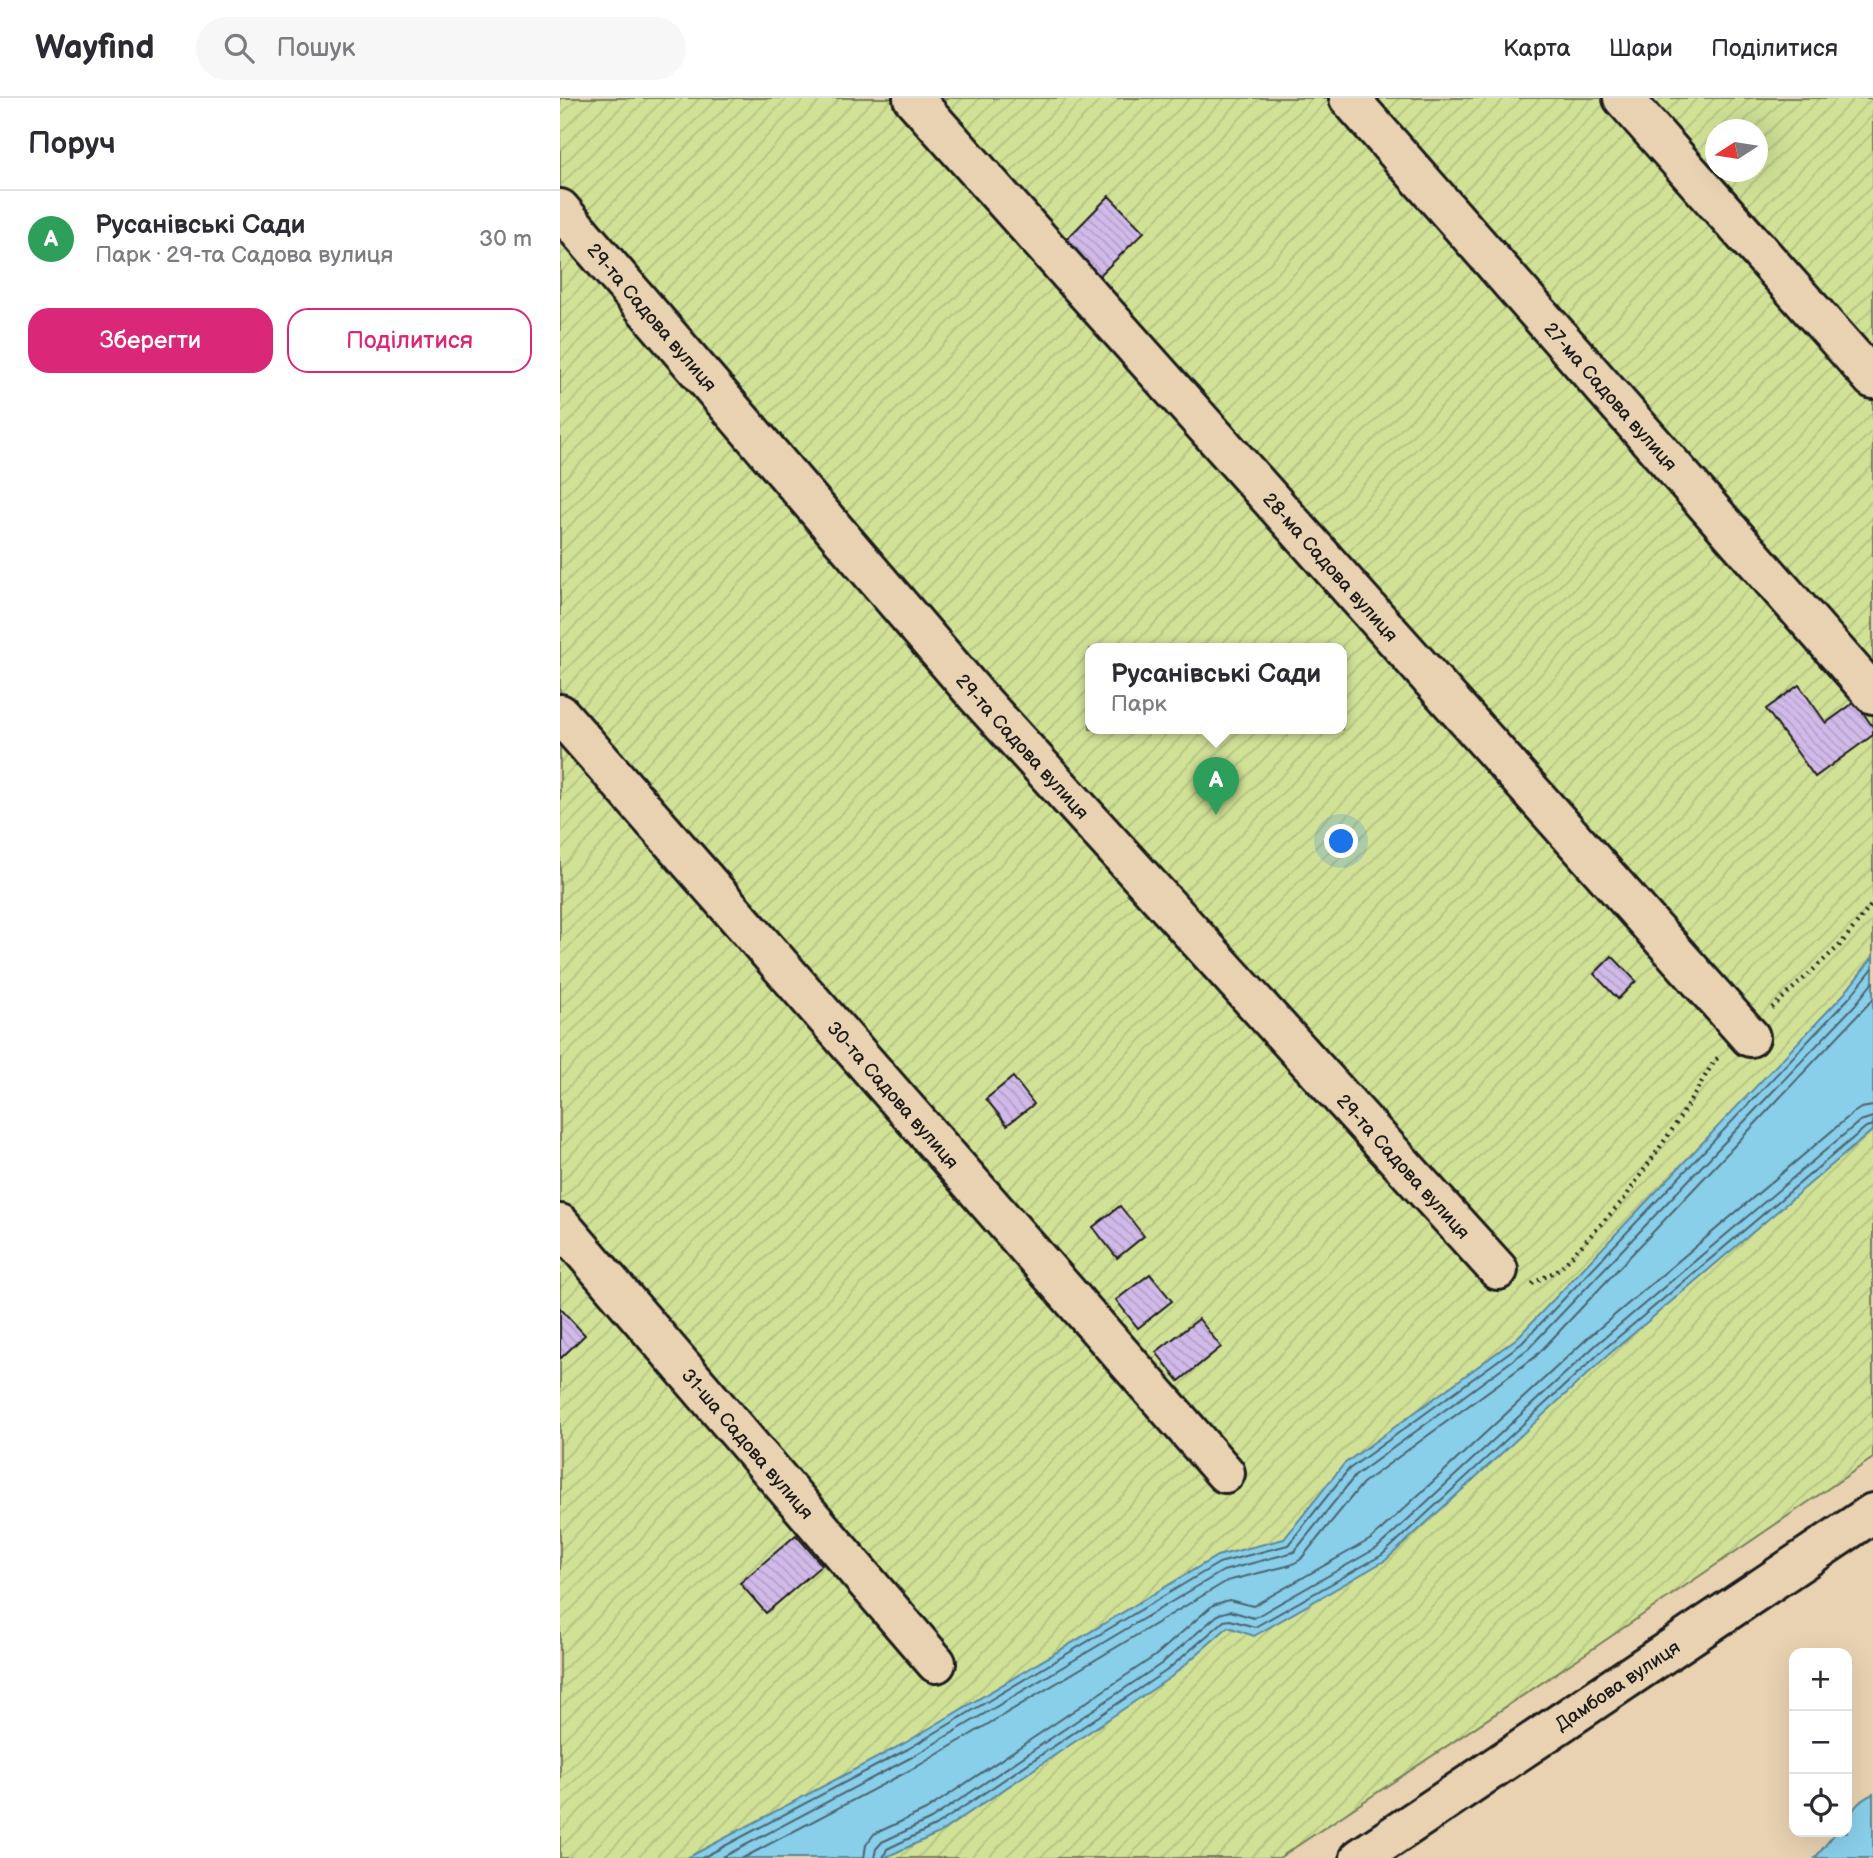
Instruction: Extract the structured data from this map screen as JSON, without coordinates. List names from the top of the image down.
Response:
{
  "streets": {
    "street": [
      "29-та Садова вулиця",
      "27-ма Садова вулиця",
      "28-ма Садова вулиця",
      "30-та Садова вулиця",
      "31-ша Садова вулиця",
      "Дамбова вулиця"
    ]
  },
  "north": "left",
  "page": {
    "header": "Wayfind",
    "search": "Пошук",
    "nav": ["Карта", "Шари", "Поділитися"],
    "heading": "Поруч",
    "list": [
      {
        "mark": "A",
        "name": "Русанівські Сади",
        "note": "Парк · 29-та Садова вулиця",
        "value": "30 m"
      }
    ],
    "buttons": ["Зберегти", "Поділитися"],
    "popup": ["Русанівські Сади", "Парк"],
    "pins": "A",
    "map_buttons": ["+", "−"]
  }
}
